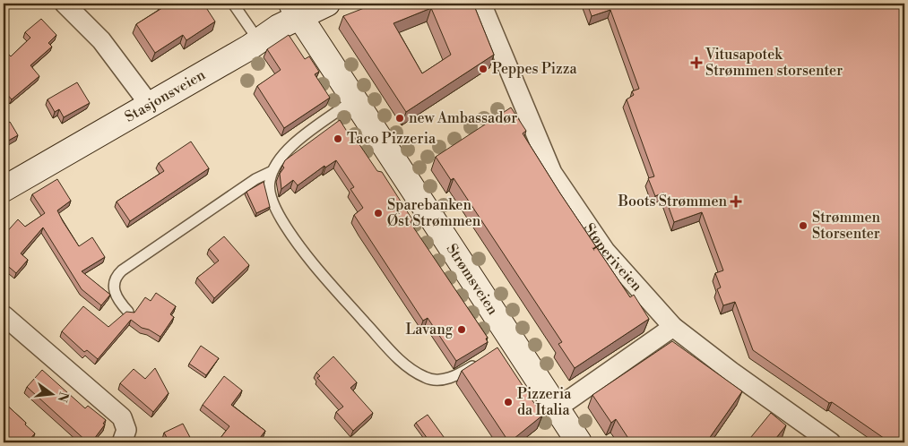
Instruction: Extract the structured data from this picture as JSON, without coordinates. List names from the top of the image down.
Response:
{
  "streets": {
    "main road": ["Stasjonsveien", "Strømsveien"],
    "street": ["Støperiveien"]
  },
  "crossings": [
    ["Stasjonsveien", "Strømsveien"]
  ],
  "places": {
    "health": ["Vitusapotek Strømmen storsenter", "Boots Strømmen"],
    "other": [
      "Peppes Pizza",
      "new Ambassadør",
      "Taco Pizzeria",
      "Sparebanken Øst Strømmen",
      "Strømmen Storsenter",
      "Lavang",
      "Pizzeria da Italia"
    ]
  },
  "north": "right"
}
